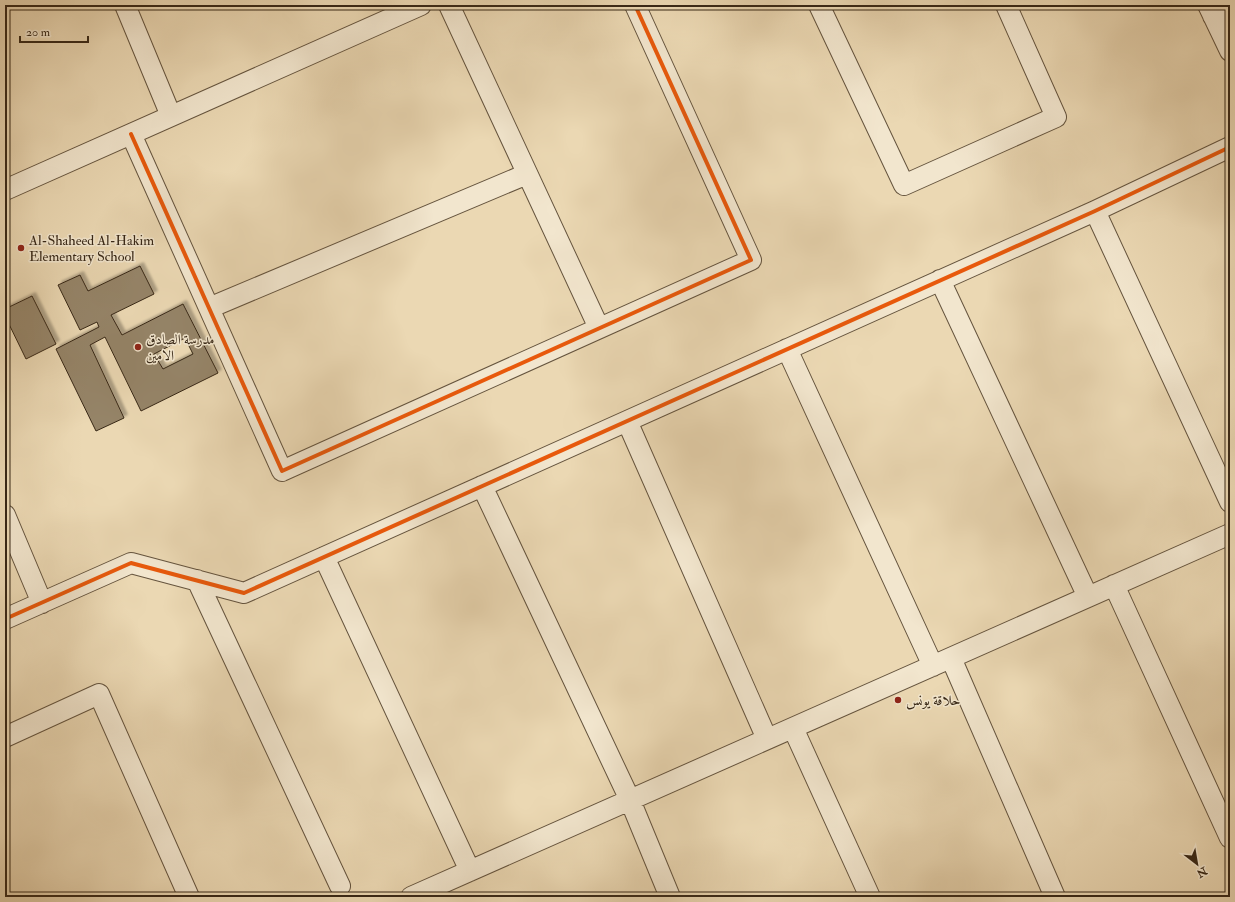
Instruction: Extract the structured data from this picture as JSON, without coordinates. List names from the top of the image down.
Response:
{
  "places": ["Al-Shaheed Al-Hakim Elementary School", "مدرسة الصادق الامين", "حلاقة يونس"],
  "scale_bar": "20 m",
  "north": "bottom right"
}
